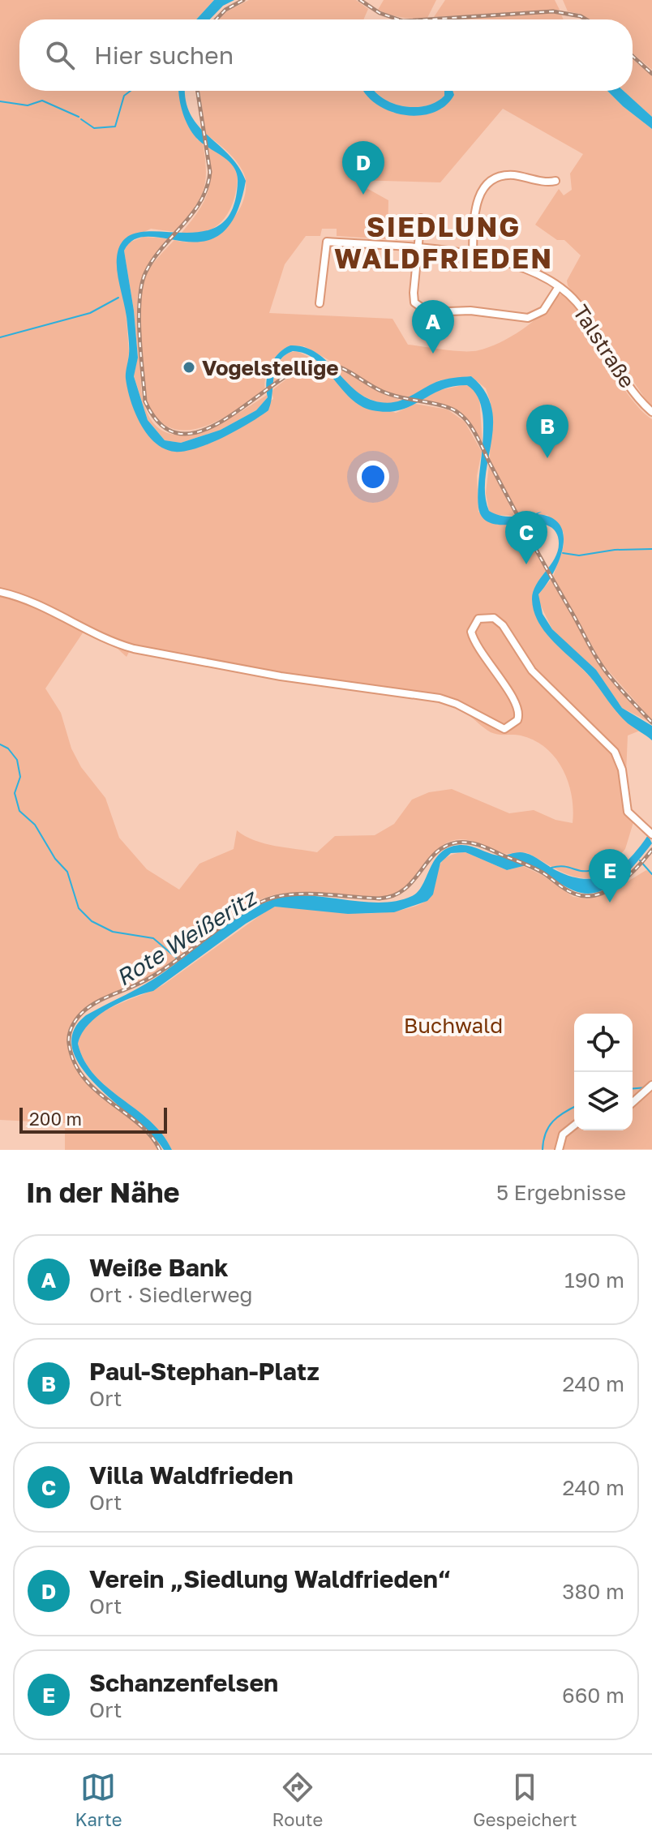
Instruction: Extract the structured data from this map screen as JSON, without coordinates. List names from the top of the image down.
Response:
{
  "streets": {
    "street": ["Talstraße"]
  },
  "districts": ["SIEDLUNG WALDFRIEDEN"],
  "water": ["Rote Weißeritz"],
  "parks": ["Buchwald"],
  "places": ["Vogelstellige"],
  "scale_bar": "200 m",
  "page": {
    "search": "Hier suchen",
    "pins": [
      "D",
      "A",
      "B",
      "C",
      "E"
    ],
    "scale": "200 m",
    "heading": ["In der Nähe", "5 Ergebnisse"],
    "list": [
      {
        "mark": "A",
        "name": "Weiße Bank",
        "note": "Ort · Siedlerweg",
        "value": "190 m"
      },
      {
        "mark": "B",
        "name": "Paul-Stephan-Platz",
        "note": "Ort",
        "value": "240 m"
      },
      {
        "mark": "C",
        "name": "Villa Waldfrieden",
        "note": "Ort",
        "value": "240 m"
      },
      {
        "mark": "D",
        "name": "Verein „Siedlung Waldfrieden“",
        "note": "Ort",
        "value": "380 m"
      },
      {
        "mark": "E",
        "name": "Schanzenfelsen",
        "note": "Ort",
        "value": "660 m"
      }
    ],
    "nav": ["Karte", "Route", "Gespeichert"]
  }
}
